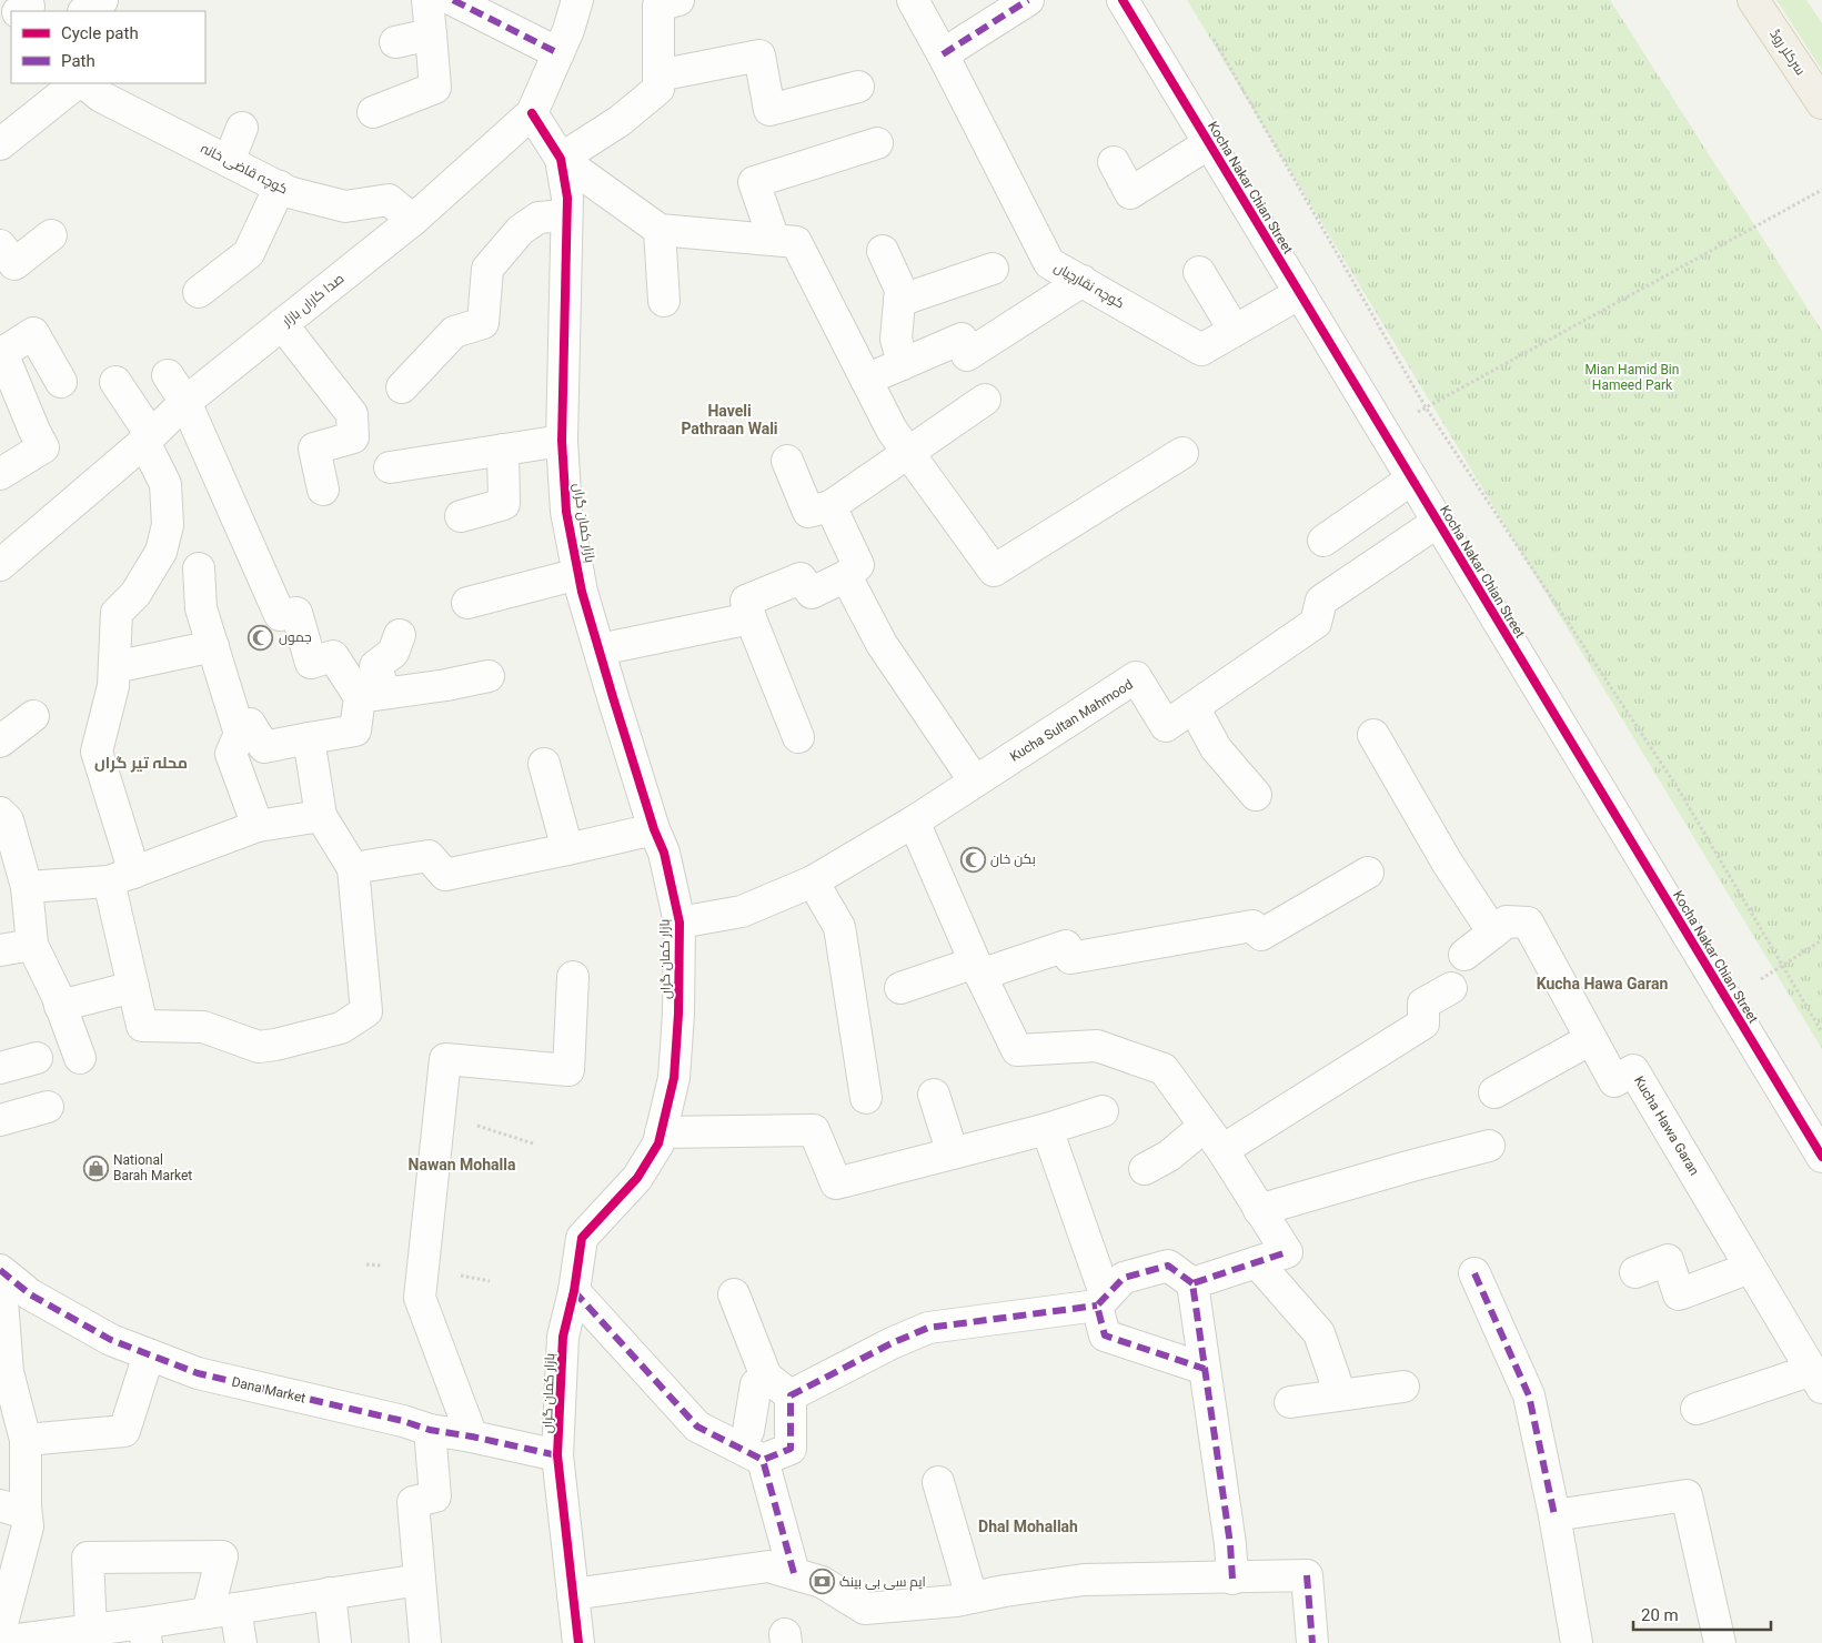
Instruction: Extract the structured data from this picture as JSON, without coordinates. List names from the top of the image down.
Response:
{
  "streets": {
    "main road": ["سرکلر روڈ"],
    "street": [
      "کوچہ قاضی خانہ",
      "Kocha Nakar Chian Street",
      "کوچہ نقارچیاں",
      "صدا کاراں بازار",
      "بازار کمان گراں",
      "Kucha Sultan Mahmood",
      "Kucha Hawa Garan",
      "Dana Market"
    ]
  },
  "crossings": [
    ["کوچہ قاضی خانہ", "صدا کاراں بازار"],
    ["Kocha Nakar Chian Street", "کوچہ نقارچیاں"],
    ["Kocha Nakar Chian Street", "Kucha Sultan Mahmood"],
    ["بازار کمان گراں", "Kucha Sultan Mahmood"],
    ["بازار کمان گراں", "Dana Market"]
  ],
  "districts": [
    "Haveli Pathraan Wali",
    "محلہ تیر گراں",
    "Kucha Hawa Garan",
    "Nawan Mohalla",
    "Dhal Mohallah"
  ],
  "parks": ["Mian Hamid Bin Hameed Park"],
  "places": {
    "mosque": ["جموں", "بکن خان"],
    "shop": ["National Barah Market"],
    "bank": ["ایم سی بی بینک"]
  },
  "legend": ["Cycle path", "Path"],
  "scale_bar": "20 m"
}
